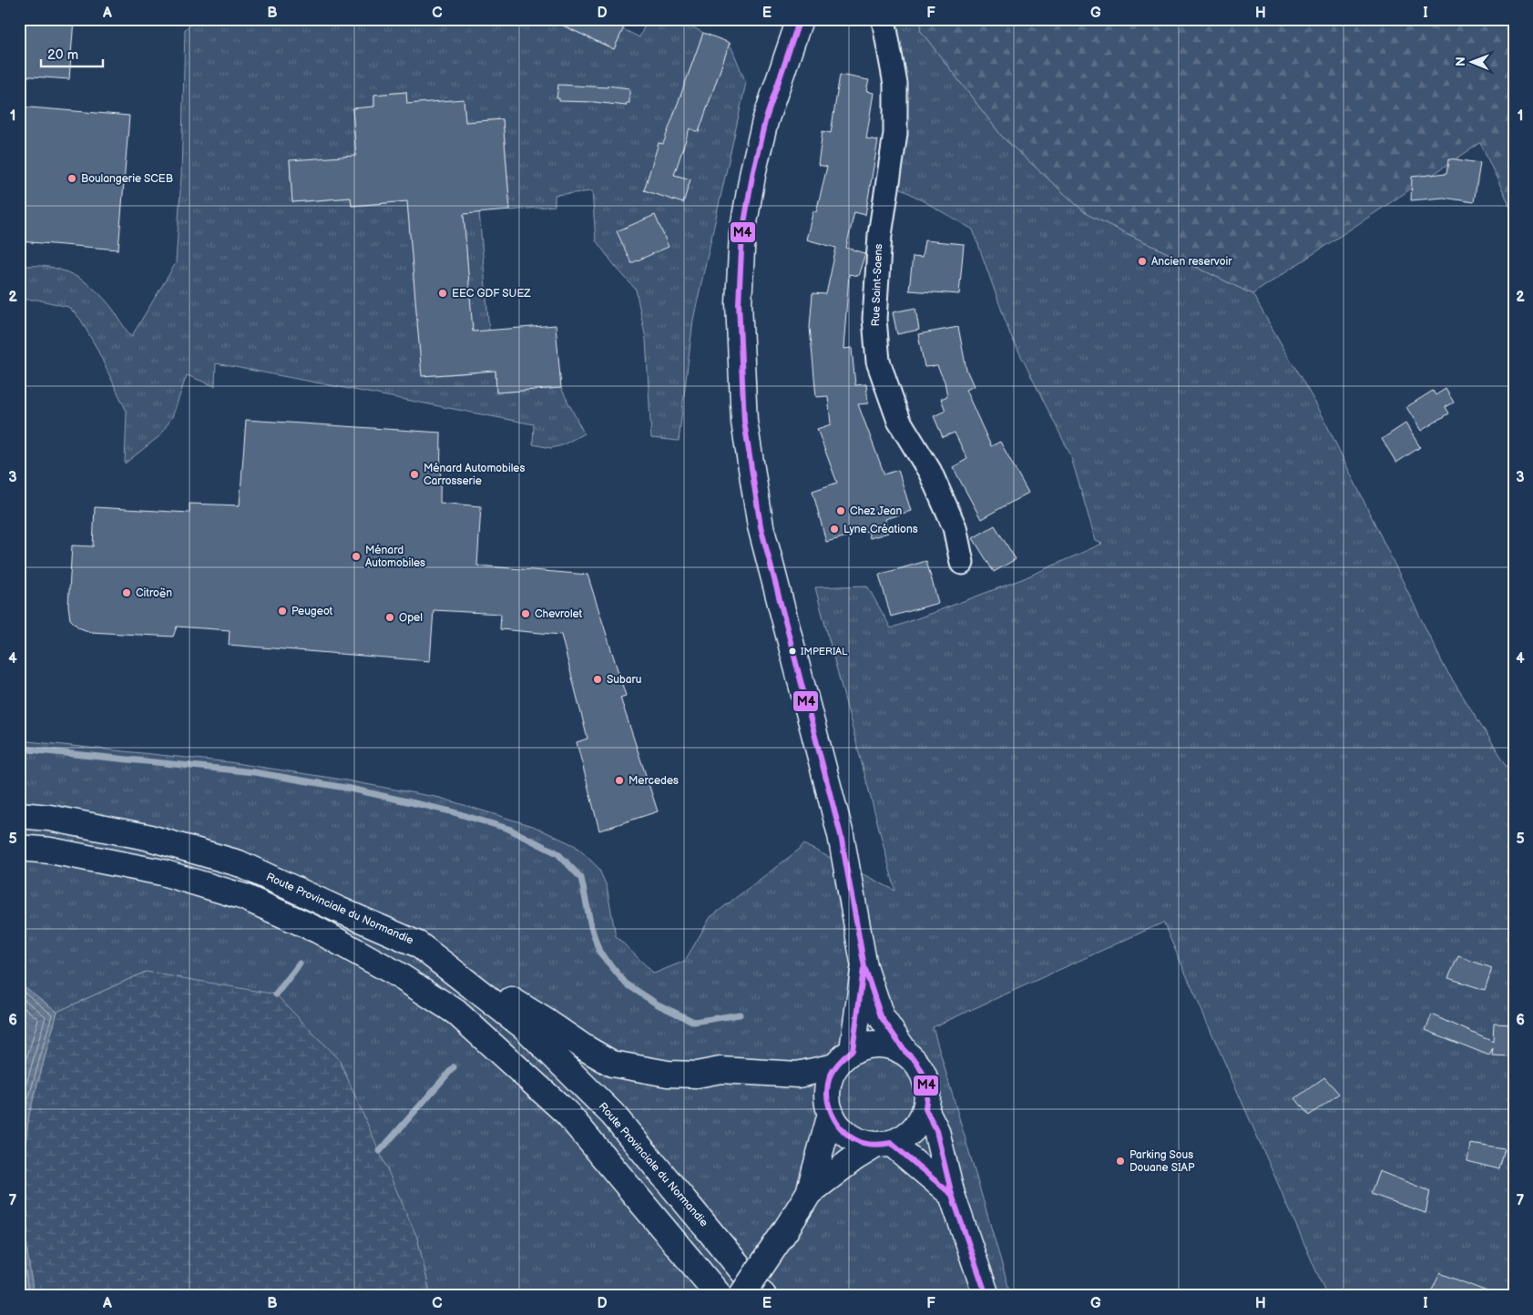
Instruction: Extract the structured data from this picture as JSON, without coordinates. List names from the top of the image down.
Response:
{
  "streets": {
    "main road": ["Route Provinciale du Normandie"],
    "street": ["Rue Saint-Saens"]
  },
  "places": [
    "Boulangerie SCEB",
    "Ancien reservoir",
    "EEC GDF SUEZ",
    "Ménard Automobiles Carrosserie",
    "Chez Jean",
    "Lyne Créations",
    "Ménard Automobiles",
    "Citroën",
    "Peugeot",
    "Chevrolet",
    "Opel",
    "IMPERIAL",
    "Subaru",
    "Mercedes",
    "Parking Sous Douane SIAP"
  ],
  "lines": ["transit line M4"],
  "scale_bar": "20 m",
  "north": "left",
  "grid": {
    "columns": [
      "A",
      "B",
      "C",
      "D",
      "E",
      "F",
      "G",
      "H",
      "I"
    ],
    "rows": [
      "1",
      "2",
      "3",
      "4",
      "5",
      "6",
      "7"
    ]
  }
}
